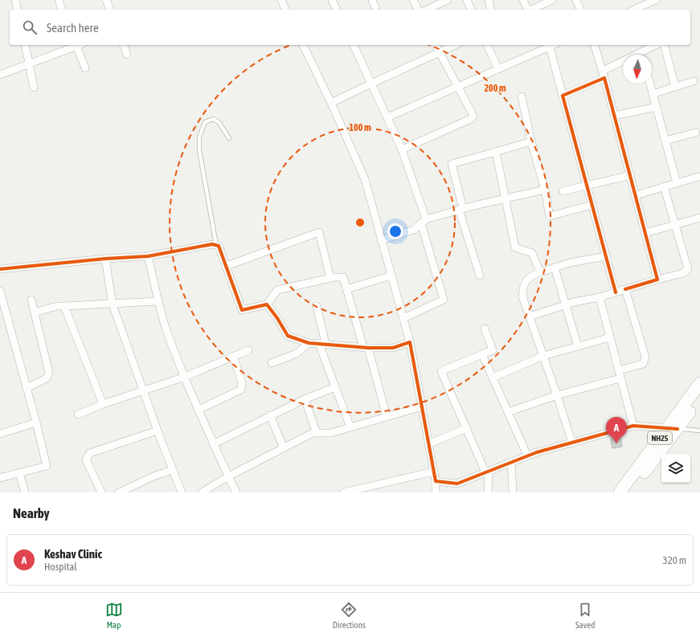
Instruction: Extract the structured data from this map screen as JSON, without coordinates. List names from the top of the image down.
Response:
{
  "streets": {
    "main road": ["NH25"]
  },
  "north": "bottom",
  "page": {
    "search": "Search here",
    "pins": "A",
    "heading": "Nearby",
    "list": [
      {
        "mark": "A",
        "name": "Keshav Clinic",
        "note": "Hospital",
        "value": "320 m"
      }
    ],
    "nav": ["Map", "Directions", "Saved"]
  },
  "rings": ["200 m", "100 m"]
}
